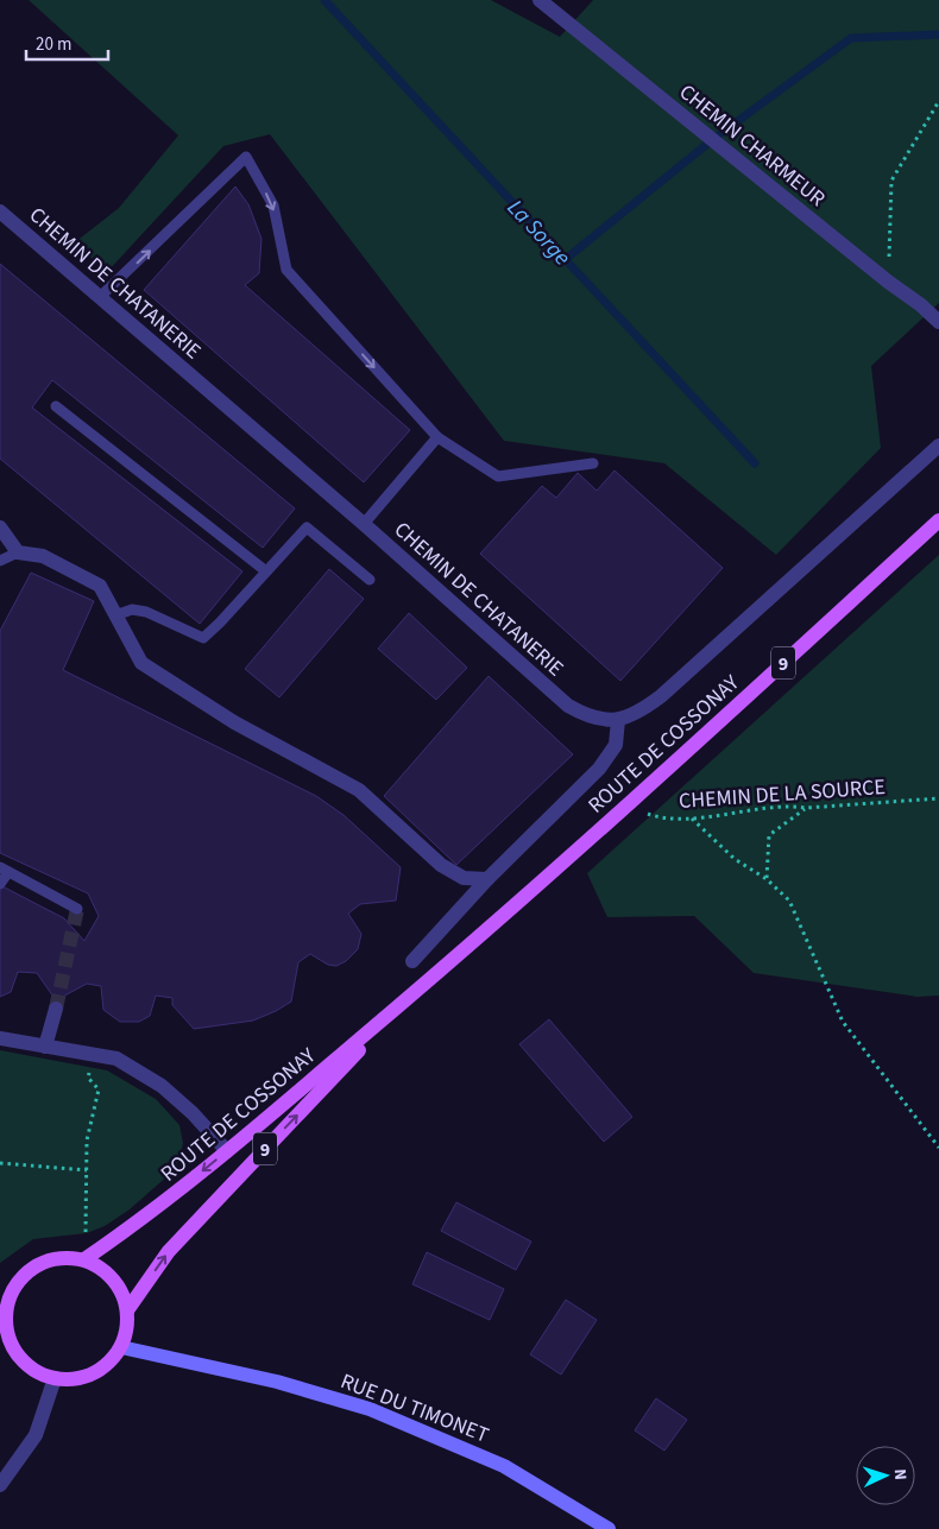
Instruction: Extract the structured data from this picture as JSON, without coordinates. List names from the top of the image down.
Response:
{
  "streets": {
    "main road": ["9", "ROUTE DE COSSONAY", "RUE DU TIMONET"],
    "street": ["CHEMIN CHARMEUR", "CHEMIN DE CHATANERIE"],
    "path": ["CHEMIN DE LA SOURCE"]
  },
  "crossings": [
    ["9", "ROUTE DE COSSONAY"],
    ["9", "RUE DU TIMONET"],
    ["ROUTE DE COSSONAY", "CHEMIN DE LA SOURCE"],
    ["ROUTE DE COSSONAY", "RUE DU TIMONET"]
  ],
  "water": ["La Sorge"],
  "scale_bar": "20 m",
  "north": "right"
}
